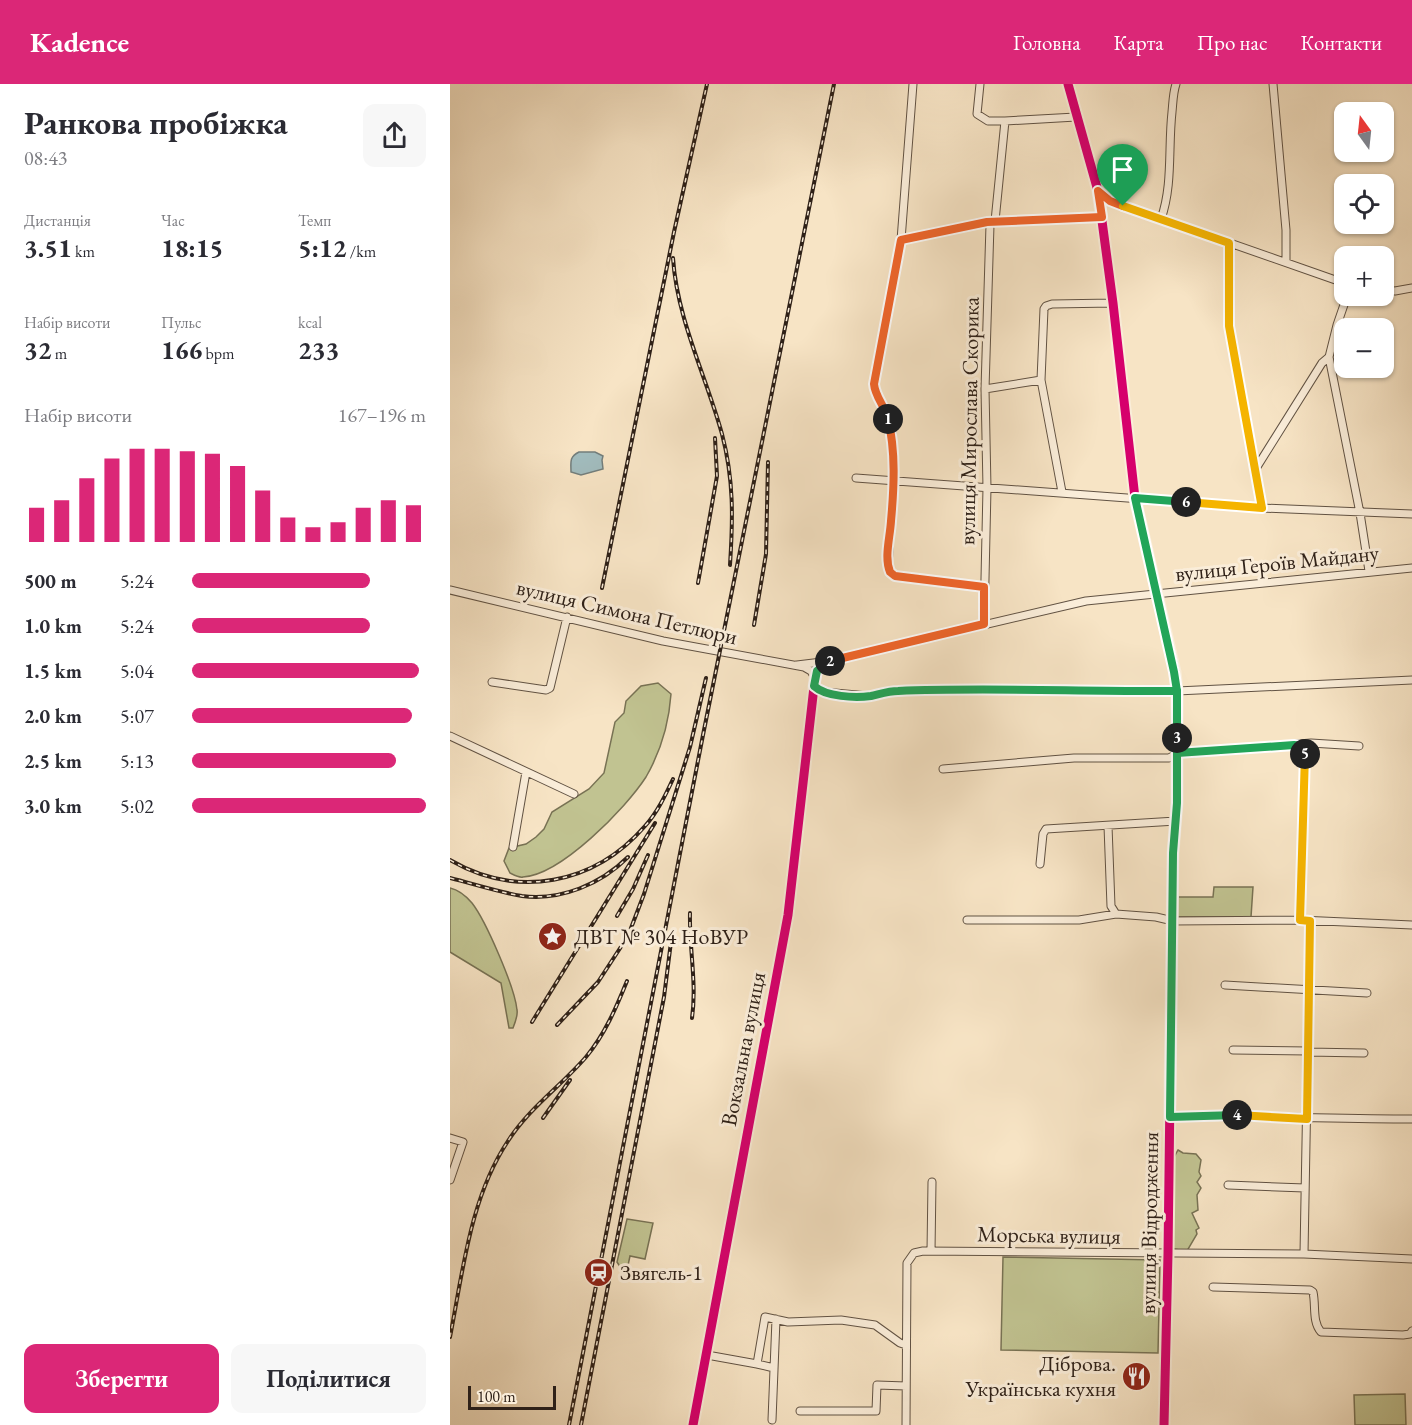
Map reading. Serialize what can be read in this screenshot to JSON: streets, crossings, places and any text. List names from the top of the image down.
{
  "streets": {
    "street": [
      "вулиця Мирослава Скорика",
      "вулиця Героїв Майдану",
      "вулиця Симона Петлюри",
      "Вокзальна вулиця",
      "вулиця Відродження",
      "Морська вулиця"
    ]
  },
  "crossings": [
    ["вулиця Мирослава Скорика", "вулиця Героїв Майдану"],
    ["вулиця Героїв Майдану", "вулиця Симона Петлюри"],
    ["вулиця Героїв Майдану", "вулиця Відродження"],
    ["вулиця Відродження", "Морська вулиця"]
  ],
  "places": {
    "place": ["ДВТ № 304 НоВУР"],
    "station": ["Звягель-1"],
    "restaurant": ["Діброва. Українська кухня"]
  },
  "scale_bar": "100 m",
  "north": "top",
  "page": {
    "header": "Kadence",
    "nav": [
      "Головна",
      "Карта",
      "Про нас",
      "Контакти"
    ],
    "heading": ["Ранкова пробіжка", "08:43"],
    "map_buttons": ["+", "−"],
    "stats": [
      ["Дистанція", "3.51 km"],
      ["Час", "18:15"],
      ["Темп", "5:12 /km"],
      ["Набір висоти", "32 m"],
      ["Пульс", "166 bpm"],
      ["kcal", "233"]
    ],
    "chart": ["Набір висоти", "167–196 m"],
    "pins": [
      "1",
      "6",
      "2",
      "3",
      "5",
      "4"
    ],
    "list": [
      {
        "name": "500 m",
        "note": "5:24"
      },
      {
        "name": "1.0 km",
        "note": "5:24"
      },
      {
        "name": "1.5 km",
        "note": "5:04"
      },
      {
        "name": "2.0 km",
        "note": "5:07"
      },
      {
        "name": "2.5 km",
        "note": "5:13"
      },
      {
        "name": "3.0 km",
        "note": "5:02"
      }
    ],
    "buttons": ["Зберегти", "Поділитися"],
    "scale": "100 m"
  }
}
